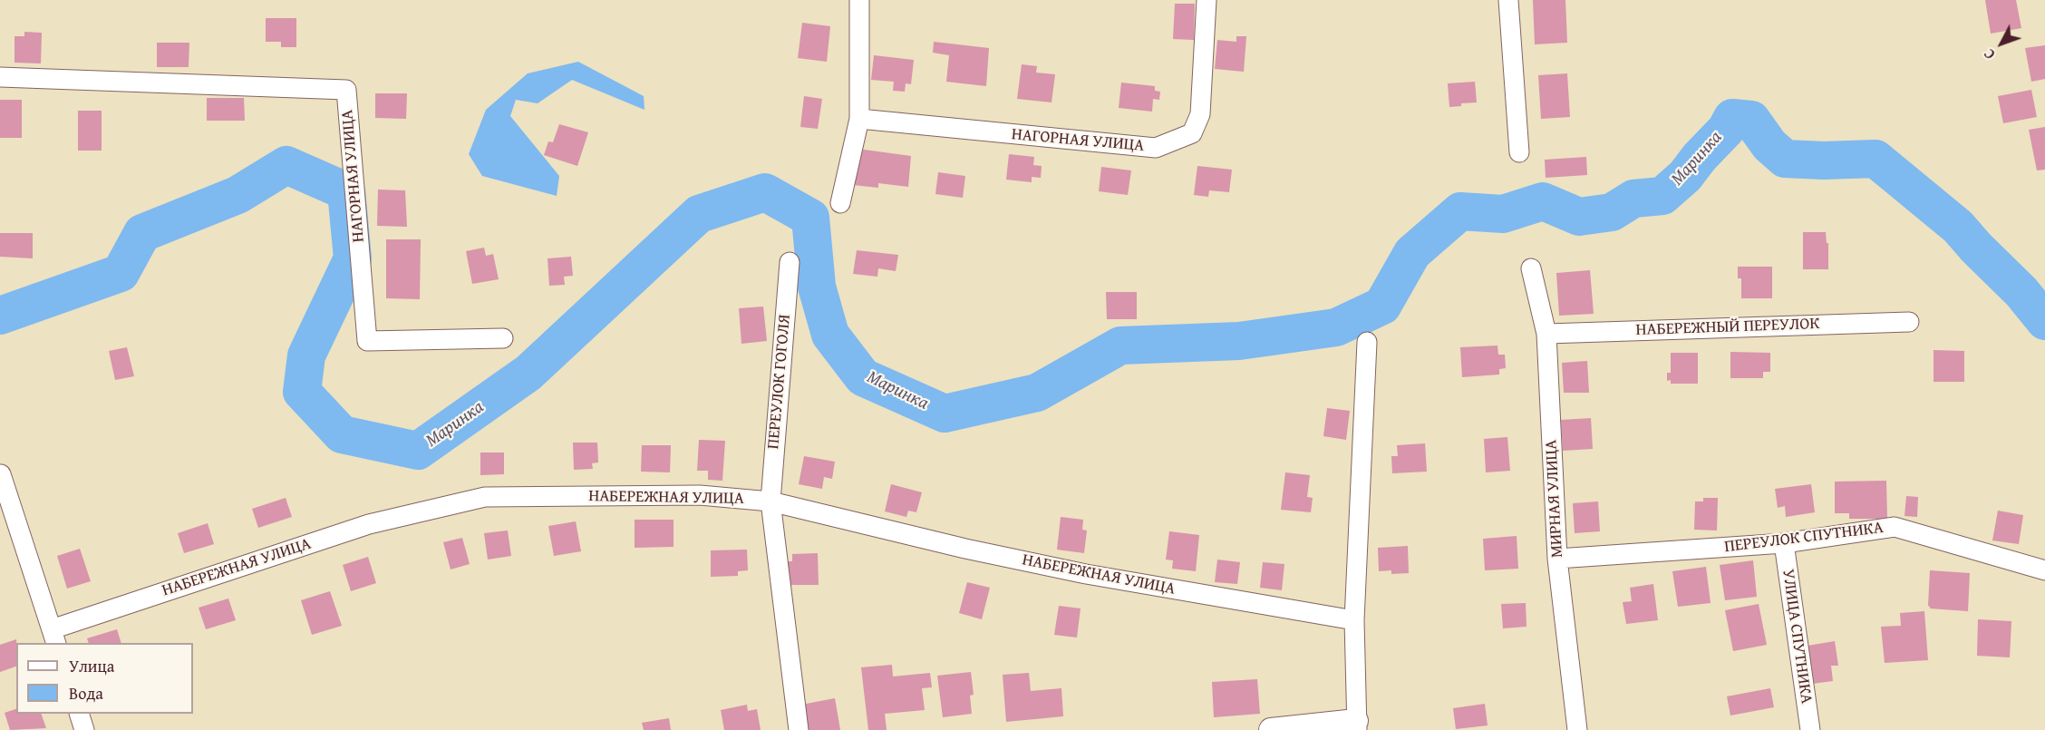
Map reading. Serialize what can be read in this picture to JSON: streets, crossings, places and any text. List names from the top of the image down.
{
  "streets": {
    "street": [
      "НАГОРНАЯ УЛИЦА",
      "НАБЕРЕЖНЫЙ ПЕРЕУЛОК",
      "ПЕРЕУЛОК ГОГОЛЯ",
      "НАБЕРЕЖНАЯ УЛИЦА",
      "МИРНАЯ УЛИЦА",
      "ПЕРЕУЛОК СПУТНИКА",
      "УЛИЦА СПУТНИКА"
    ]
  },
  "crossings": [
    ["НАБЕРЕЖНЫЙ ПЕРЕУЛОК", "МИРНАЯ УЛИЦА"],
    ["ПЕРЕУЛОК ГОГОЛЯ", "НАБЕРЕЖНАЯ УЛИЦА"],
    ["МИРНАЯ УЛИЦА", "ПЕРЕУЛОК СПУТНИКА"],
    ["ПЕРЕУЛОК СПУТНИКА", "УЛИЦА СПУТНИКА"]
  ],
  "water": ["Маринка"],
  "legend": ["Улица", "Вода"],
  "north": "bottom left"
}
